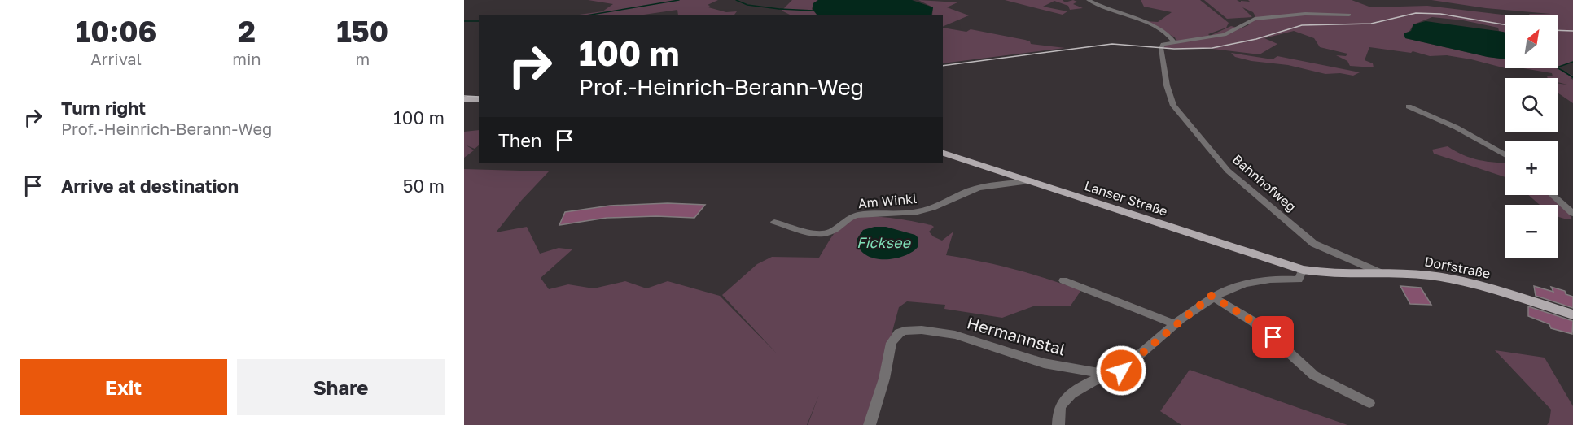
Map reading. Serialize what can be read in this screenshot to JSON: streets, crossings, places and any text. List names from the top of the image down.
{
  "streets": {
    "main road": ["Lanser Straße", "Dorfstraße"],
    "street": ["Bahnhofweg", "Am Winkl", "Hermannstal"]
  },
  "crossings": [
    ["Bahnhofweg", "Dorfstraße"],
    ["Lanser Straße", "Am Winkl"],
    ["Lanser Straße", "Dorfstraße"]
  ],
  "water": ["Ficksee"],
  "north": "top right",
  "page": {
    "eta": [
      "10:06",
      "Arrival",
      "2",
      "min",
      "150",
      "m"
    ],
    "map_buttons": ["+", "−"],
    "turn": ["100 m", "Prof.-Heinrich-Berann-Weg"],
    "list": [
      {
        "name": "Turn right",
        "note": "Prof.-Heinrich-Berann-Weg",
        "value": "100 m"
      },
      {
        "name": "Arrive at destination",
        "value": "50 m"
      }
    ],
    "then": "Then",
    "buttons": ["Exit", "Share"]
  }
}
